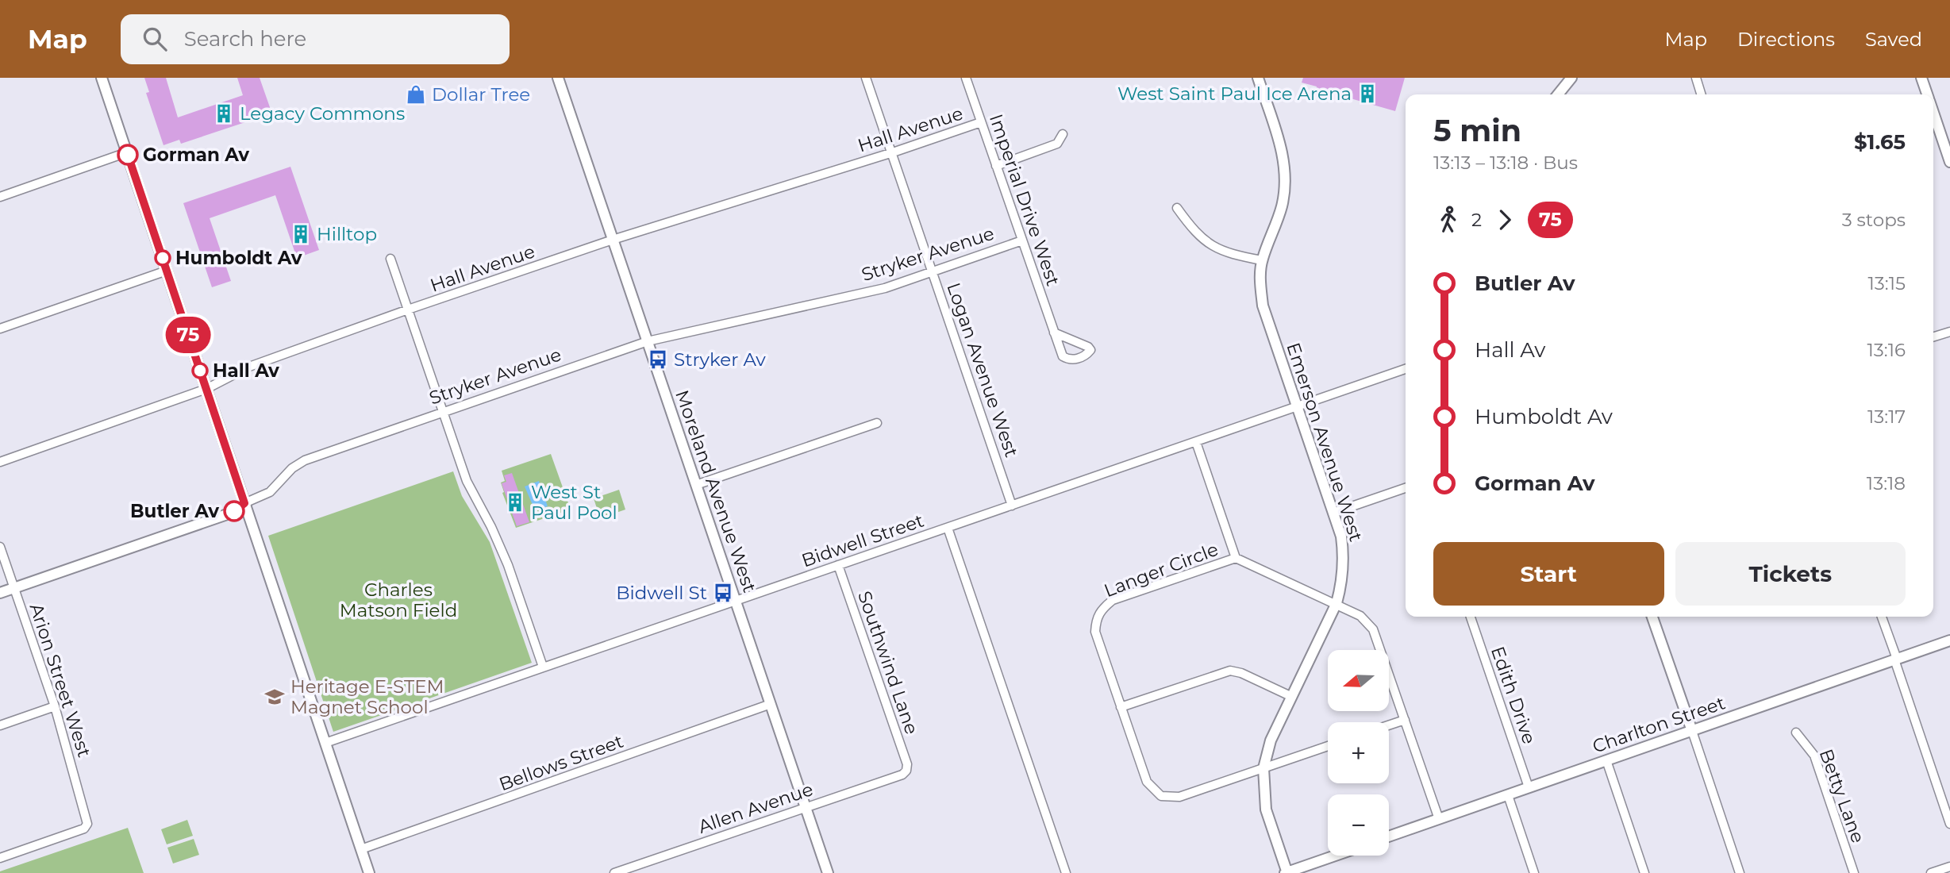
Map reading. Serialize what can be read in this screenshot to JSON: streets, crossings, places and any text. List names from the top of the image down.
{
  "streets": {
    "street": [
      "Hall Avenue",
      "Imperial Drive West",
      "Stryker Avenue",
      "Logan Avenue West",
      "Emerson Avenue West",
      "Moreland Avenue West",
      "Bidwell Street",
      "Langer Circle",
      "Southwind Lane",
      "Arion Street West",
      "Edith Drive",
      "Charlton Street",
      "Bellows Street",
      "Betty Lane",
      "Allen Avenue"
    ]
  },
  "crossings": [
    ["Hall Avenue", "Imperial Drive West"],
    ["Hall Avenue", "Logan Avenue West"],
    ["Hall Avenue", "Moreland Avenue West"],
    ["Imperial Drive West", "Stryker Avenue"],
    ["Stryker Avenue", "Logan Avenue West"],
    ["Stryker Avenue", "Moreland Avenue West"],
    ["Stryker Avenue", "Arion Street West"],
    ["Logan Avenue West", "Bidwell Street"],
    ["Emerson Avenue West", "Bidwell Street"],
    ["Emerson Avenue West", "Langer Circle"],
    ["Moreland Avenue West", "Bidwell Street"],
    ["Moreland Avenue West", "Bellows Street"],
    ["Moreland Avenue West", "Allen Avenue"],
    ["Bidwell Street", "Southwind Lane"],
    ["Langer Circle", "Charlton Street"],
    ["Southwind Lane", "Allen Avenue"],
    ["Edith Drive", "Charlton Street"]
  ],
  "parks": ["Charles Matson Field"],
  "places": {
    "building": [
      "West Saint Paul Ice Arena",
      "Legacy Commons",
      "Hilltop",
      "West St Paul Pool"
    ],
    "shop": ["Dollar Tree"],
    "other": [
      "Gorman Av",
      "Humboldt Av",
      "Hall Av",
      "Butler Av"
    ],
    "bus stop": ["Stryker Av", "Bidwell St"],
    "school or university": ["Heritage E-STEM Magnet School"]
  },
  "lines": ["bus line 75"],
  "north": "left",
  "page": {
    "header": "Map",
    "search": "Search here",
    "nav": ["Map", "Directions", "Saved"],
    "on_map": "75",
    "heading": ["5 min", "13:13 – 13:18 · Bus", "$1.65"],
    "legs": ["2", "75", "3 stops"],
    "list": [
      {
        "name": "Butler Av",
        "value": "13:15"
      },
      {
        "name": "Hall Av",
        "value": "13:16"
      },
      {
        "name": "Humboldt Av",
        "value": "13:17"
      },
      {
        "name": "Gorman Av",
        "value": "13:18"
      }
    ],
    "buttons": ["Start", "Tickets"],
    "map_buttons": ["+", "−"]
  }
}
